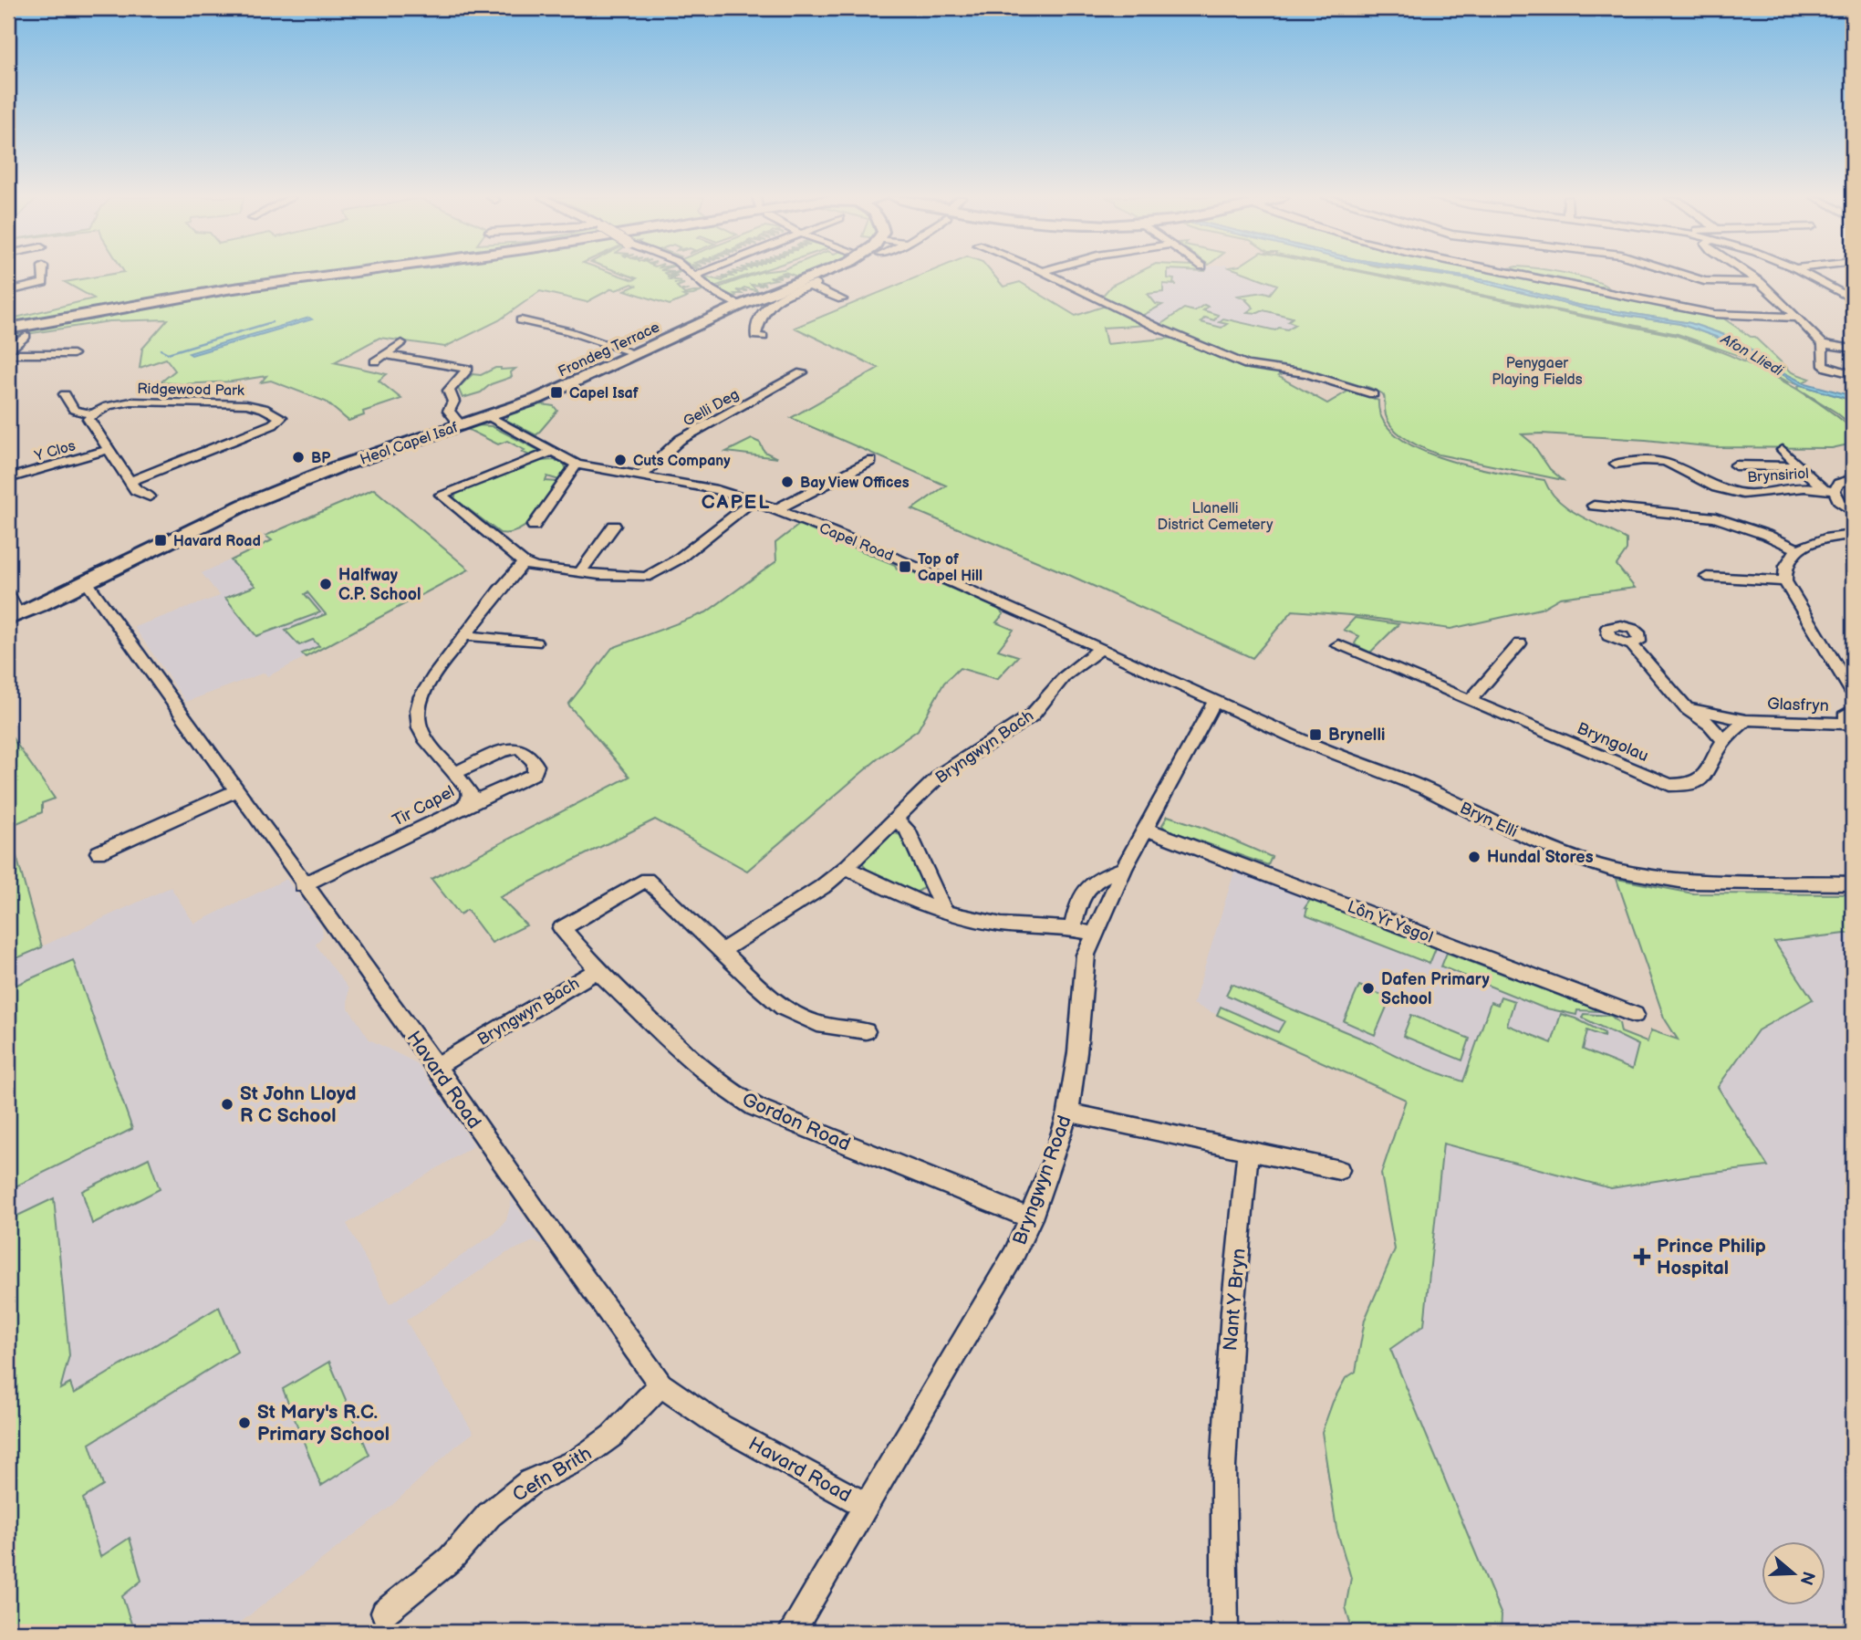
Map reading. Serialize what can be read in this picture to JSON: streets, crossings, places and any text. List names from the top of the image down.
{
  "streets": {
    "street": [
      "Frondeg Terrace",
      "Ridgewood Park",
      "Gelli Deg",
      "Heol Capel Isaf",
      "Y Clos",
      "Brynsiriol",
      "Capel Road",
      "Glasfryn",
      "Bryngolau",
      "Bryngwyn Bach",
      "Tir Capel",
      "Bryn Elli",
      "Lôn Yr Ysgol",
      "Havard Road",
      "Gordon Road",
      "Bryngwyn Road",
      "Nant Y Bryn",
      "Cefn Brith"
    ]
  },
  "crossings": [
    ["Frondeg Terrace", "Heol Capel Isaf"],
    ["Frondeg Terrace", "Capel Road"],
    ["Gelli Deg", "Capel Road"],
    ["Heol Capel Isaf", "Capel Road"],
    ["Heol Capel Isaf", "Havard Road"],
    ["Capel Road", "Bryngwyn Bach"],
    ["Capel Road", "Bryn Elli"],
    ["Capel Road", "Bryngwyn Road"],
    ["Glasfryn", "Bryngolau"],
    ["Bryngwyn Bach", "Havard Road"],
    ["Bryngwyn Bach", "Gordon Road"],
    ["Tir Capel", "Havard Road"],
    ["Bryn Elli", "Bryngwyn Road"],
    ["Lôn Yr Ysgol", "Bryngwyn Road"],
    ["Havard Road", "Bryngwyn Road"],
    ["Havard Road", "Cefn Brith"],
    ["Gordon Road", "Bryngwyn Road"]
  ],
  "districts": ["CAPEL"],
  "water": ["Afon Lliedi"],
  "parks": ["Penygaer Playing Fields", "Llanelli District Cemetery"],
  "places": {
    "transit": [
      "Capel Isaf",
      "Havard Road",
      "Top of Capel Hill",
      "Brynelli"
    ],
    "other": [
      "BP",
      "Cuts Company",
      "Bay View Offices",
      "Halfway C.P. School",
      "Hundal Stores",
      "Dafen Primary School",
      "St John Lloyd R C School",
      "St Mary's R.C. Primary School"
    ],
    "health": ["Prince Philip Hospital"]
  },
  "north": "right"
}
